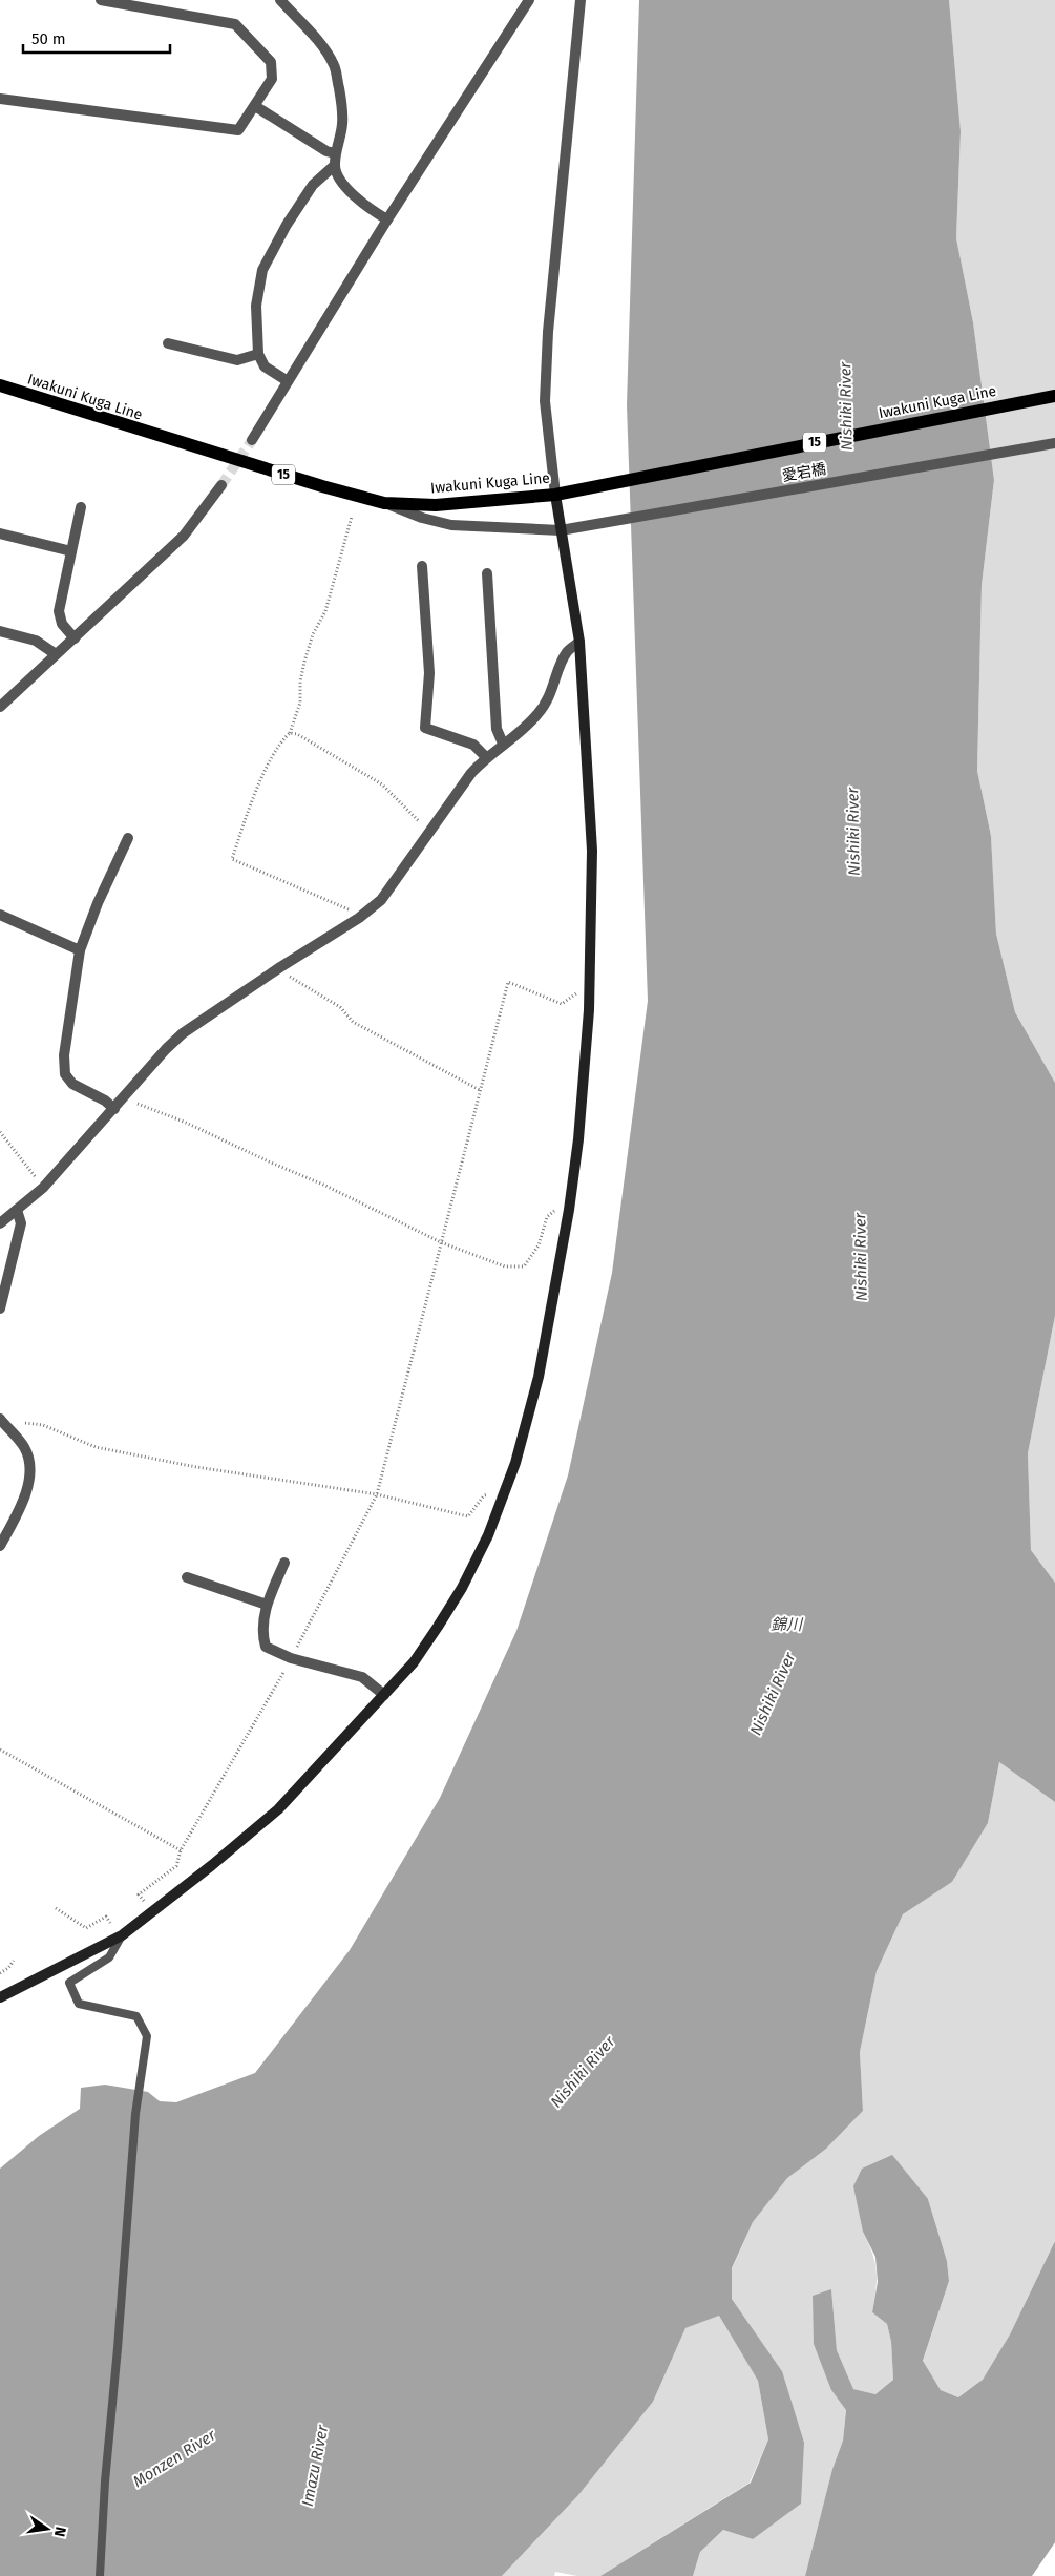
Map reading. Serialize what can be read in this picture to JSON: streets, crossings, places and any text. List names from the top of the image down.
{
  "streets": {
    "main road": ["Iwakuni Kuga Line", "15"],
    "street": ["愛宕橋"]
  },
  "crossings": [
    ["Iwakuni Kuga Line", "愛宕橋"]
  ],
  "water": [
    "Nishiki River",
    "錦川",
    "Monzen River",
    "Imazu River"
  ],
  "scale_bar": "50 m",
  "north": "right"
}
